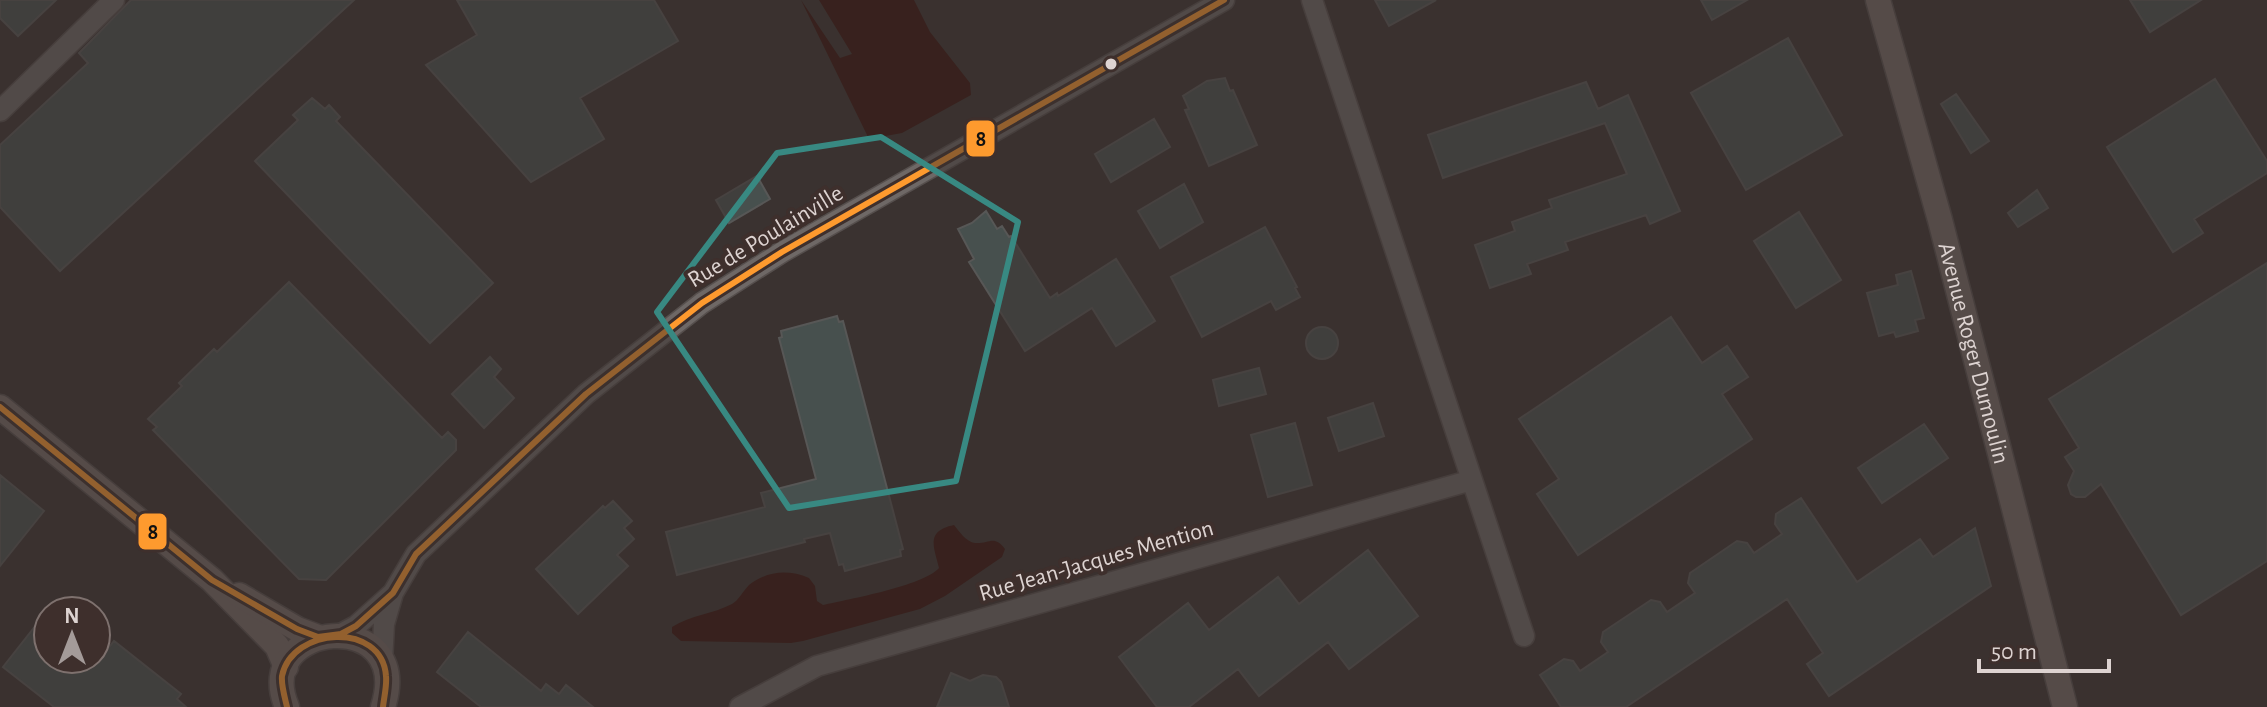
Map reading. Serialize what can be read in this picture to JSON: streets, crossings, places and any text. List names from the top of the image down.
{
  "streets": {
    "main road": ["Avenue Roger Dumoulin"],
    "street": ["Rue de Poulainville", "Rue Jean-Jacques Mention"]
  },
  "lines": ["transit line 8"],
  "scale_bar": "50 m",
  "north": "top"
}
